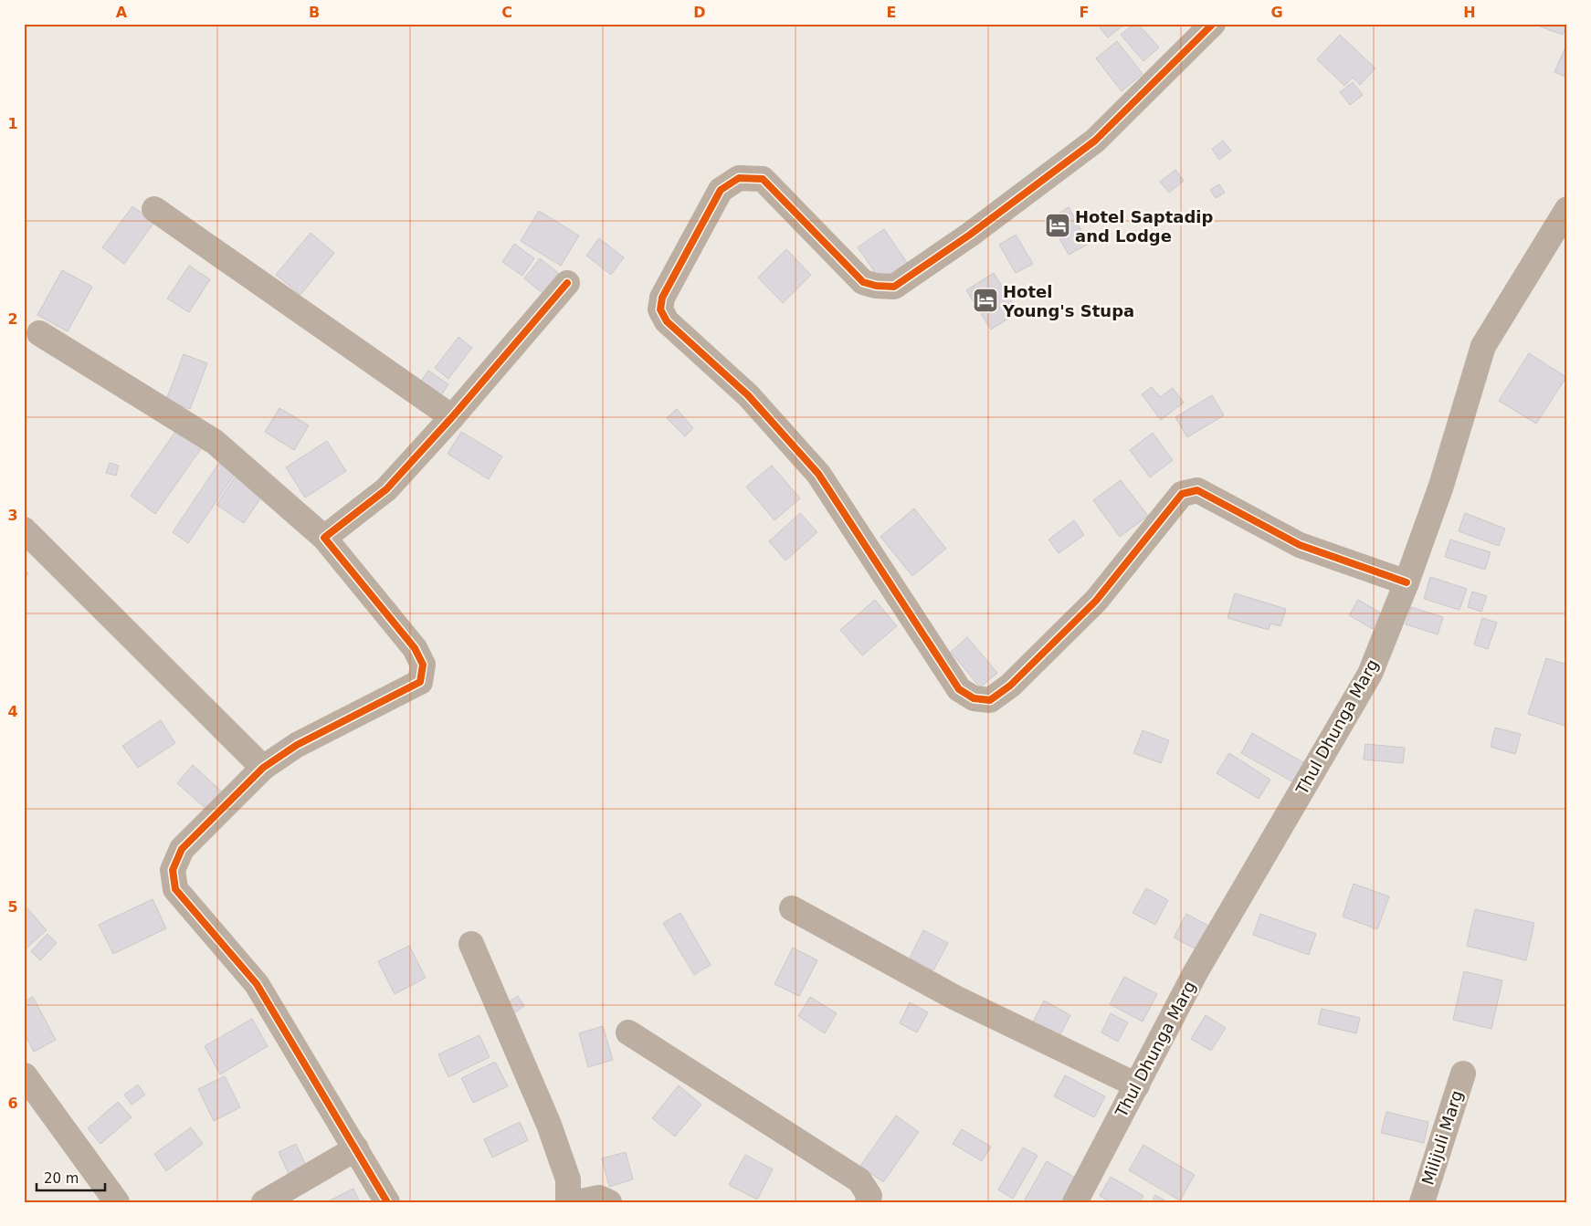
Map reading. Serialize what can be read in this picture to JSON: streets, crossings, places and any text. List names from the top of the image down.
{
  "streets": {
    "street": ["Thul Dhunga Marg", "Milijuli Marg"]
  },
  "places": {
    "hotel": ["Hotel Saptadip and Lodge", "Hotel Young's Stupa"]
  },
  "scale_bar": "20 m",
  "grid": {
    "columns": [
      "A",
      "B",
      "C",
      "D",
      "E",
      "F",
      "G",
      "H"
    ],
    "rows": [
      "1",
      "2",
      "3",
      "4",
      "5",
      "6"
    ]
  }
}
